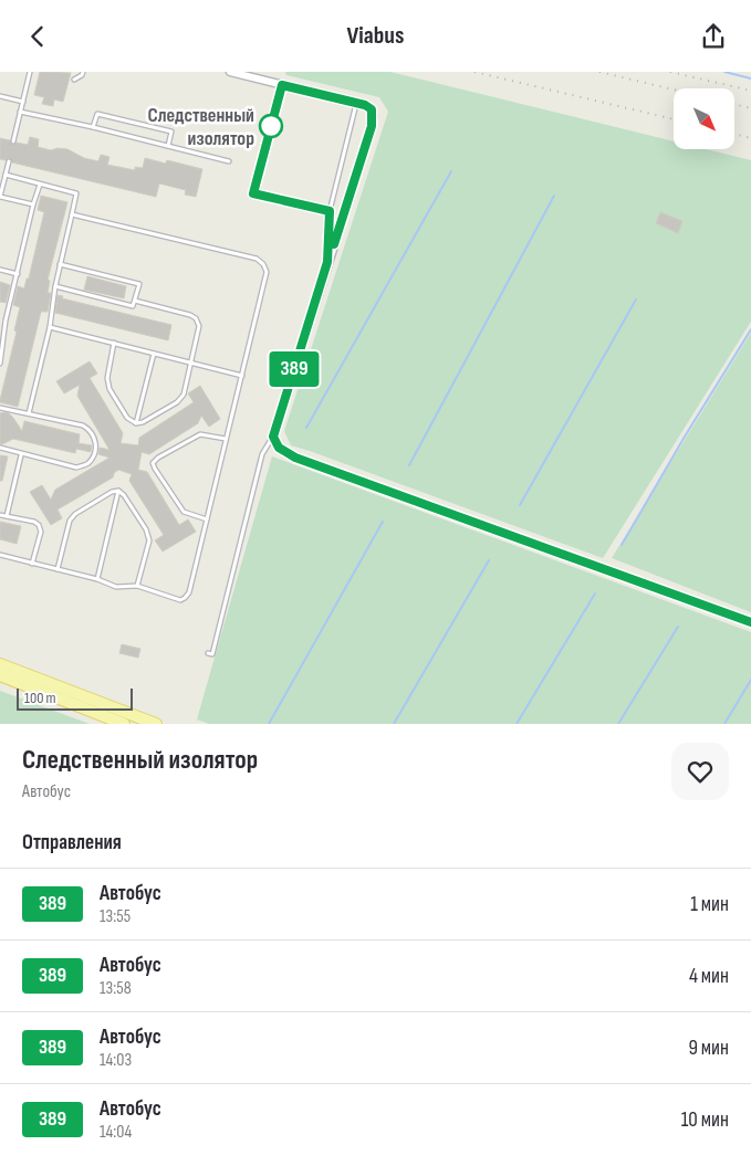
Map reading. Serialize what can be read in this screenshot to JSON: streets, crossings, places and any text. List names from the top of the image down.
{
  "places": ["Следственный изолятор"],
  "lines": ["bus line 389"],
  "scale_bar": "100 m",
  "north": "bottom right",
  "page": {
    "header": "Viabus",
    "on_map": "389",
    "scale": "100 m",
    "heading": [
      ["Следственный изолятор", "Автобус"],
      "Отправления"
    ],
    "list": [
      {
        "mark": "389",
        "name": "Автобус",
        "note": "13:55",
        "value": "1 мин"
      },
      {
        "mark": "389",
        "name": "Автобус",
        "note": "13:58",
        "value": "4 мин"
      },
      {
        "mark": "389",
        "name": "Автобус",
        "note": "14:03",
        "value": "9 мин"
      },
      {
        "mark": "389",
        "name": "Автобус",
        "note": "14:04",
        "value": "10 мин"
      }
    ]
  }
}
